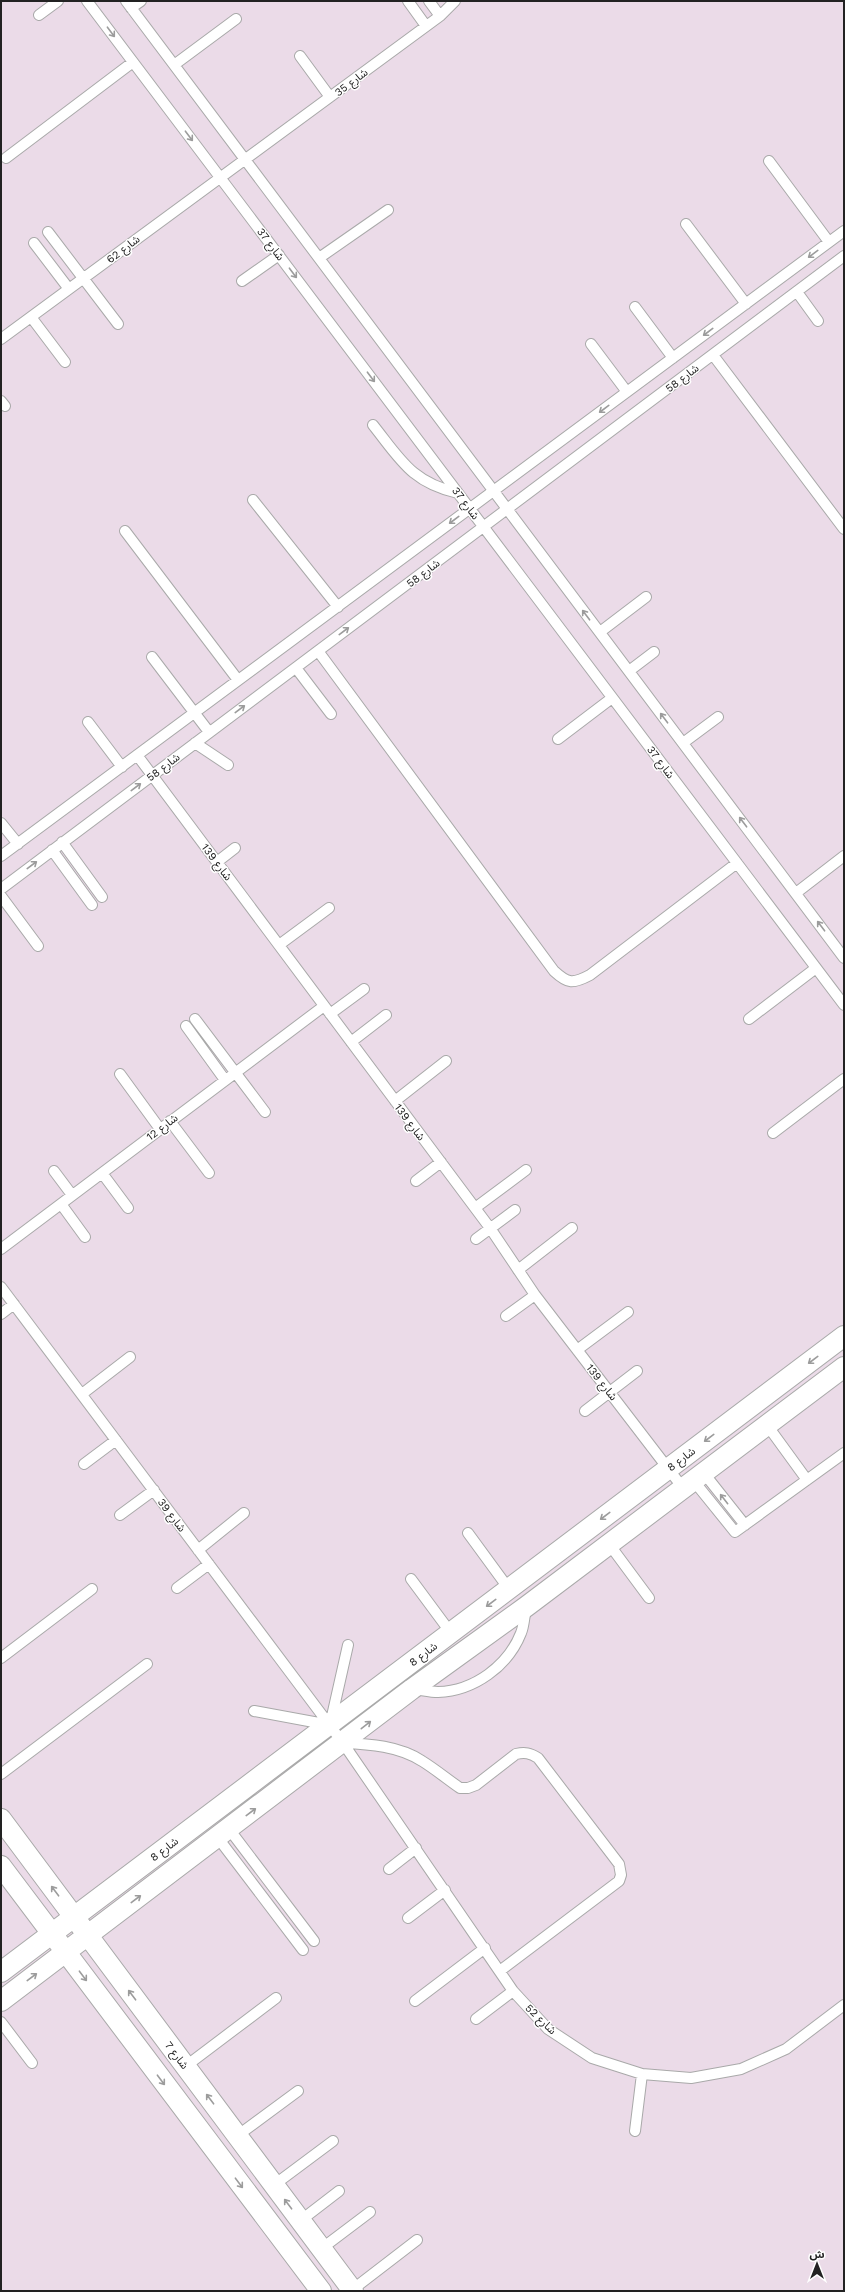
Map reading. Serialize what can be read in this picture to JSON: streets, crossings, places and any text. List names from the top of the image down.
{
  "streets": {
    "street": ["شارع 8", "شارع 7"],
    "lane": [
      "شارع 35",
      "شارع 37",
      "شارع 62",
      "شارع 58",
      "شارع 139",
      "شارع 12",
      "شارع 39",
      "شارع 52"
    ]
  },
  "crossings": [
    ["شارع 35", "شارع 62"],
    ["شارع 37", "شارع 62"],
    ["شارع 37", "شارع 58"],
    ["شارع 58", "شارع 139"],
    ["شارع 139", "شارع 12"],
    ["شارع 139", "شارع 8"],
    ["شارع 8", "شارع 39"],
    ["شارع 8", "شارع 52"],
    ["شارع 8", "شارع 7"],
    ["شارع 39", "شارع 52"]
  ],
  "north": "top"
}
